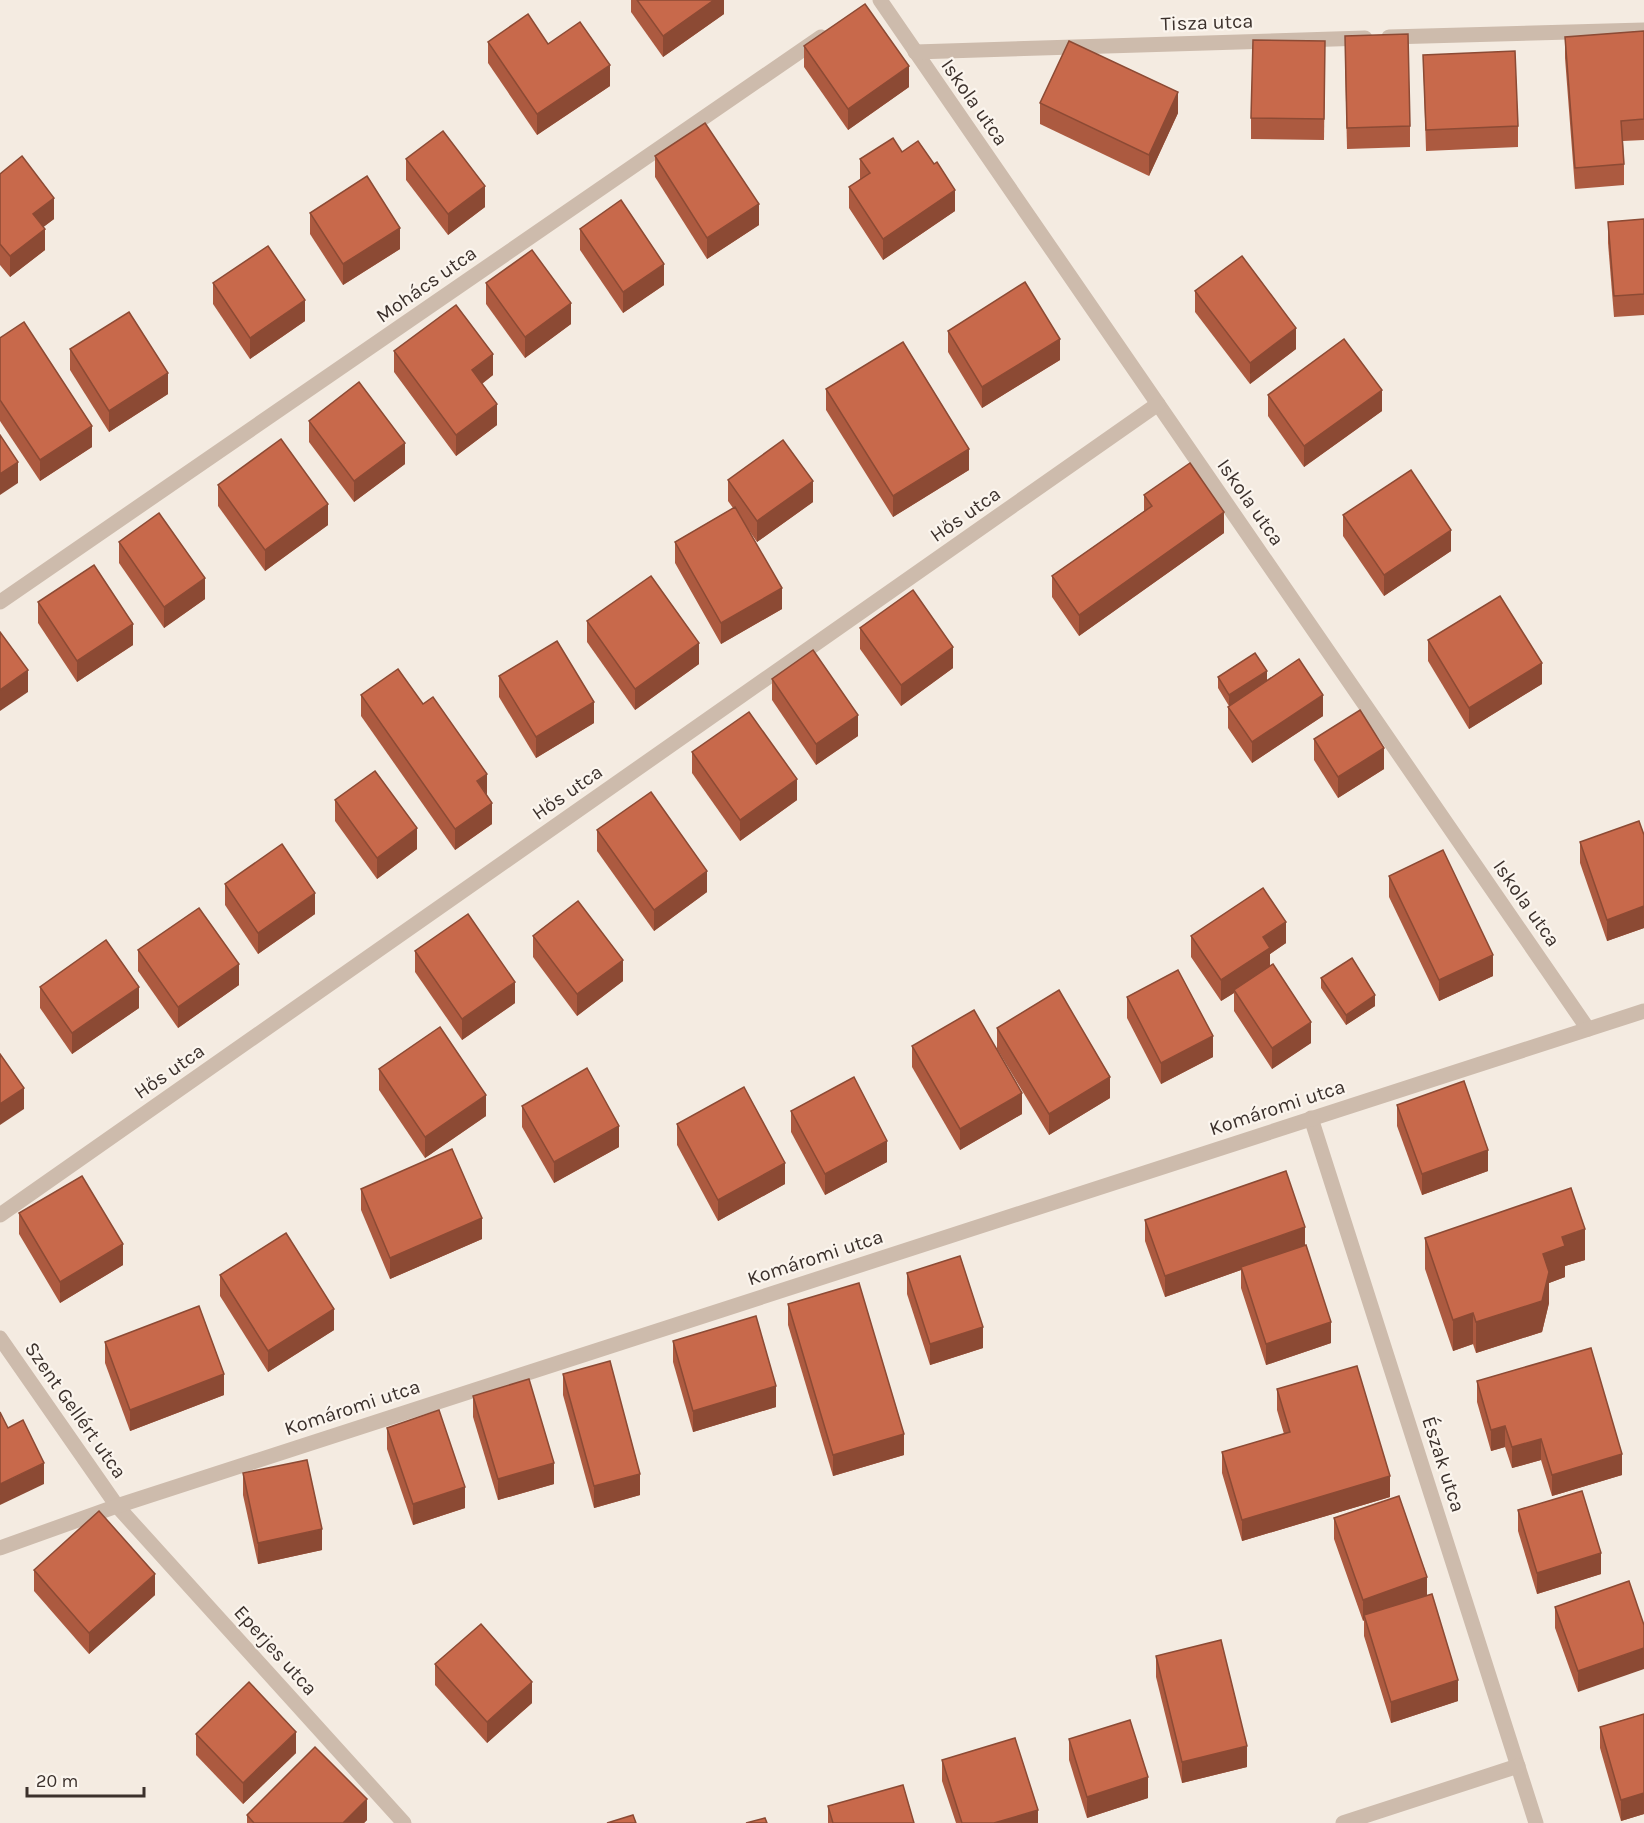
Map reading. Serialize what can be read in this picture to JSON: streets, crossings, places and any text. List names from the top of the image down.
{
  "streets": {
    "street": [
      "Tisza utca",
      "Iskola utca",
      "Mohács utca",
      "Hős utca",
      "Komáromi utca",
      "Szent Gellért utca",
      "Észak utca",
      "Eperjes utca"
    ]
  },
  "crossings": [
    ["Tisza utca", "Iskola utca"],
    ["Iskola utca", "Hős utca"],
    ["Iskola utca", "Komáromi utca"],
    ["Komáromi utca", "Szent Gellért utca"],
    ["Komáromi utca", "Észak utca"],
    ["Komáromi utca", "Eperjes utca"],
    ["Szent Gellért utca", "Eperjes utca"]
  ],
  "scale_bar": "20 m"
}
